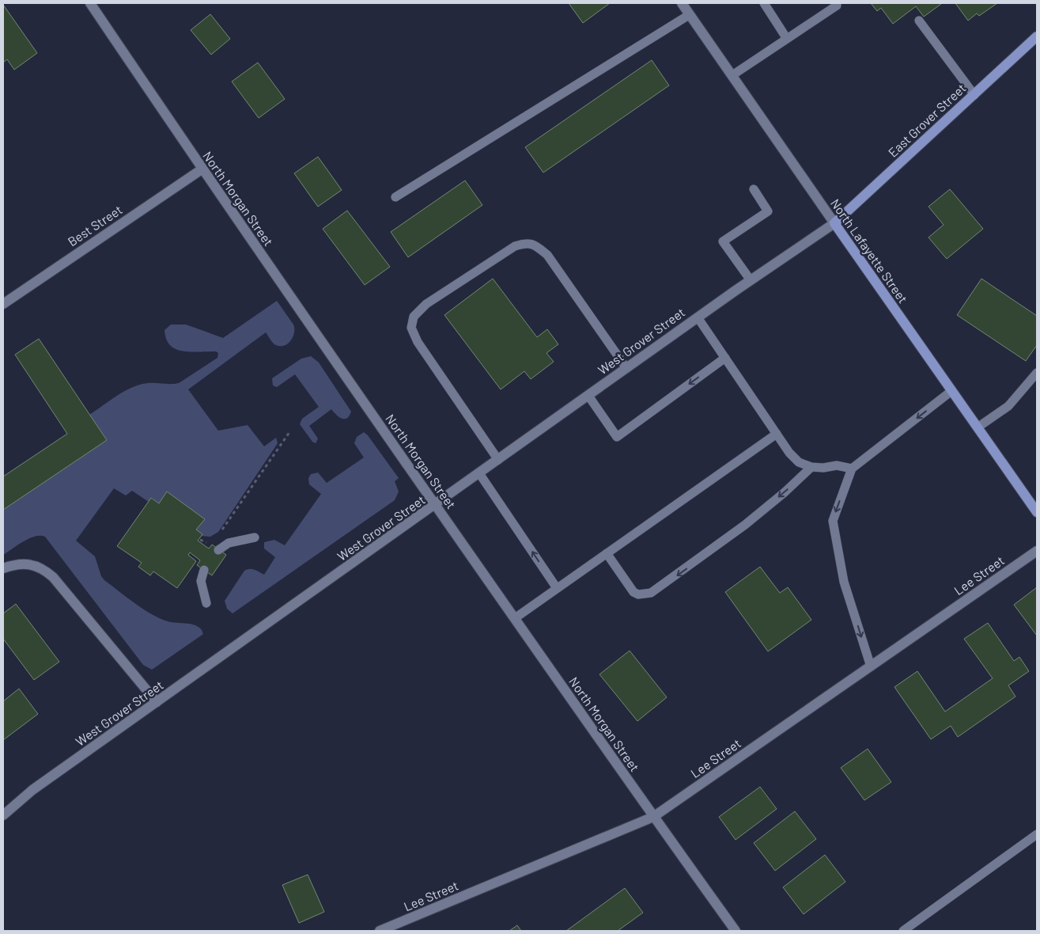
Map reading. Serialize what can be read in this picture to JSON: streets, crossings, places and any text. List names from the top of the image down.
{
  "streets": {
    "main road": ["East Grover Street", "North Lafayette Street"],
    "street": [
      "North Morgan Street",
      "Best Street",
      "West Grover Street",
      "Lee Street"
    ]
  },
  "crossings": [
    ["East Grover Street", "North Lafayette Street"],
    ["East Grover Street", "West Grover Street"],
    ["North Morgan Street", "Best Street"],
    ["North Morgan Street", "West Grover Street"],
    ["North Morgan Street", "Lee Street"],
    ["North Lafayette Street", "West Grover Street"]
  ]
}
